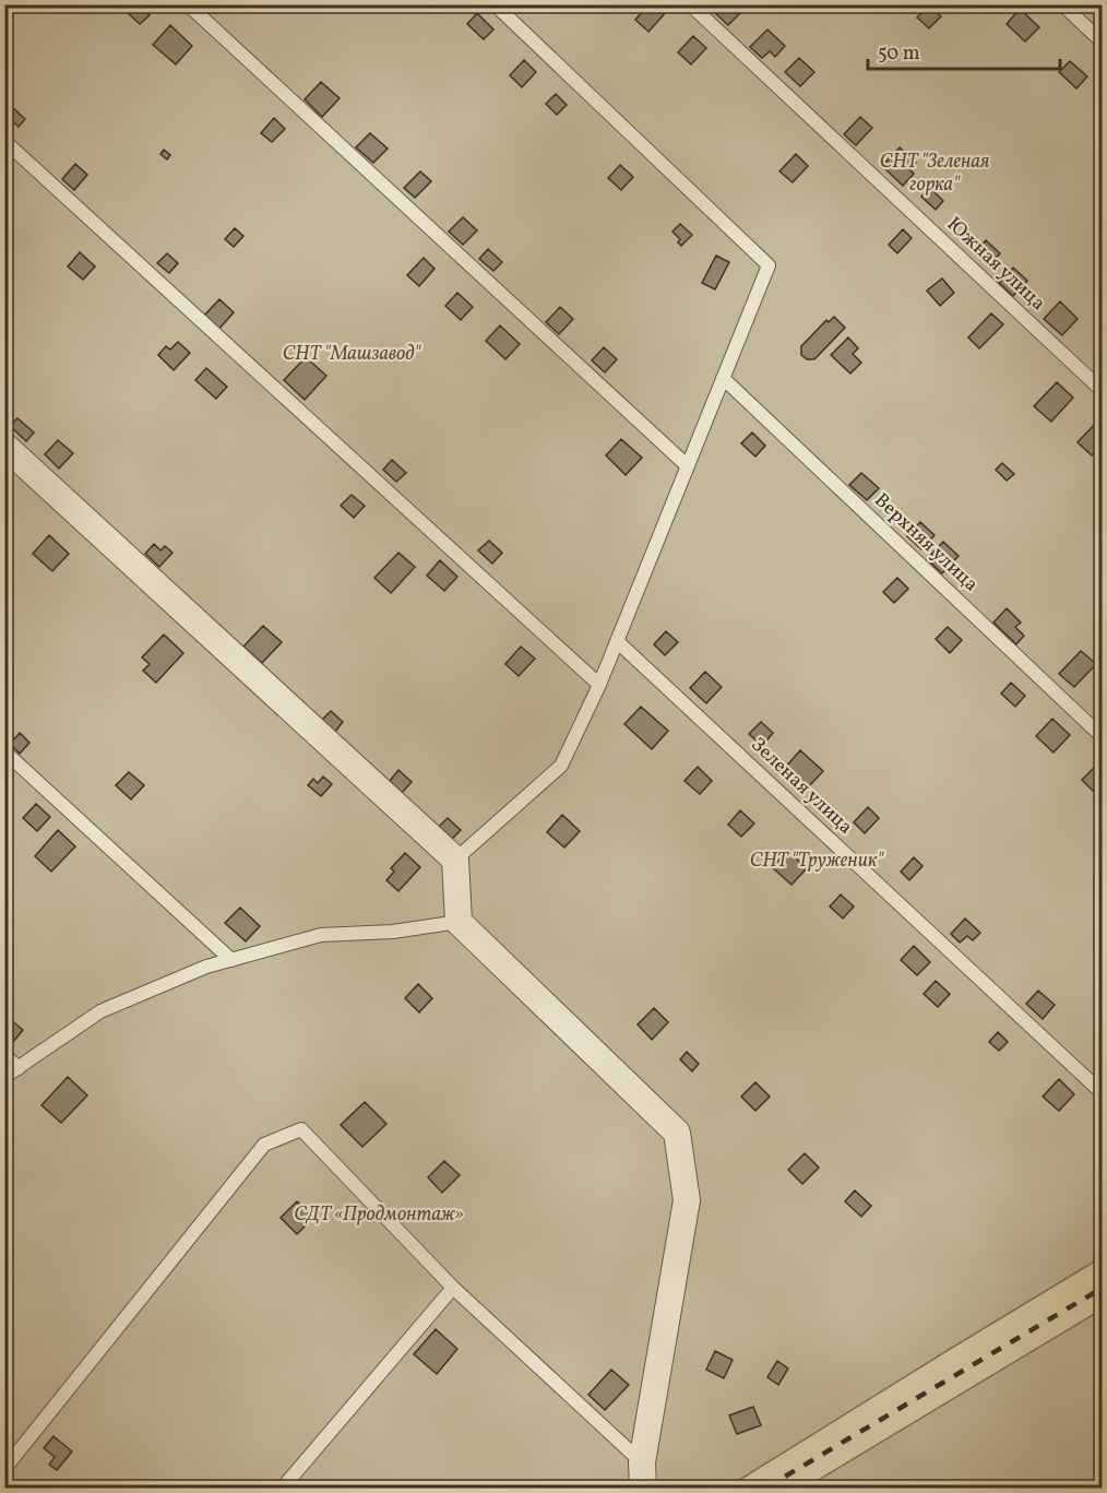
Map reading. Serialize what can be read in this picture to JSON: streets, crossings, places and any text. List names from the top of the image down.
{
  "streets": {
    "lane": ["Южная улица", "Верхняя улица", "Зеленая улица"]
  },
  "parks": [
    "СНТ \"Зеленая горка\"",
    "СНТ \"Машзавод\"",
    "СНТ \"Труженик\"",
    "СДТ «Продмонтаж»"
  ],
  "scale_bar": "50 m"
}
